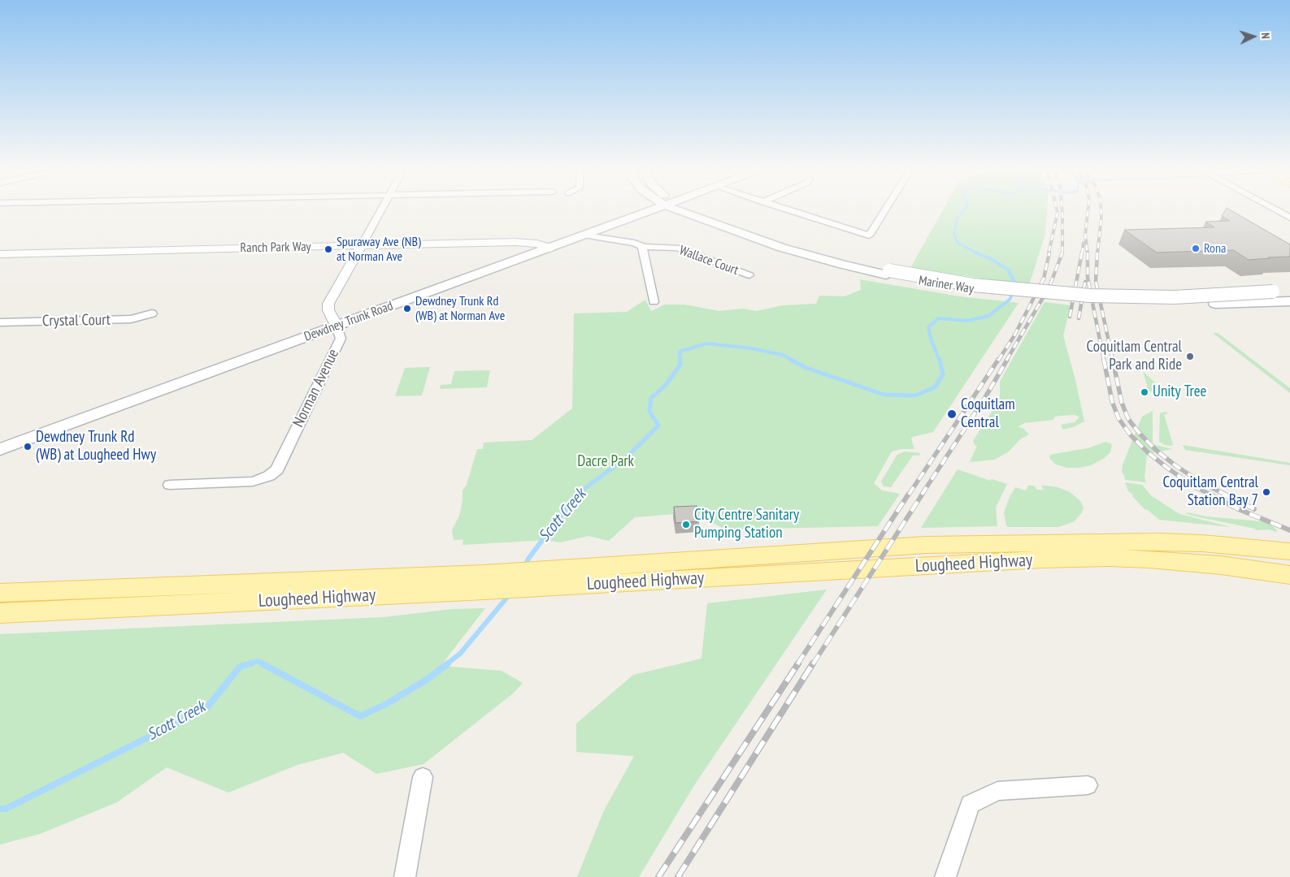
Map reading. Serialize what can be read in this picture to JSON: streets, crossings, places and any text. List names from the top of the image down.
{
  "streets": {
    "main road": ["Mariner Way", "Dewdney Trunk Road", "Lougheed Highway"],
    "street": [
      "Ranch Park Way",
      "Wallace Court",
      "Crystal Court",
      "Norman Avenue"
    ]
  },
  "crossings": [
    ["Ranch Park Way", "Dewdney Trunk Road"],
    ["Ranch Park Way", "Norman Avenue"],
    ["Wallace Court", "Dewdney Trunk Road"],
    ["Dewdney Trunk Road", "Norman Avenue"]
  ],
  "water": ["Scott Creek"],
  "parks": ["Dacre Park"],
  "places": [
    "Rona",
    "Spuraway Ave (NB) at Norman Ave",
    "Dewdney Trunk Rd (WB) at Norman Ave",
    "Coquitlam Central Park and Ride",
    "Unity Tree",
    "Coquitlam Central",
    "Dewdney Trunk Rd (WB) at Lougheed Hwy",
    "Coquitlam Central Station Bay 7",
    "City Centre Sanitary Pumping Station"
  ],
  "north": "right"
}
